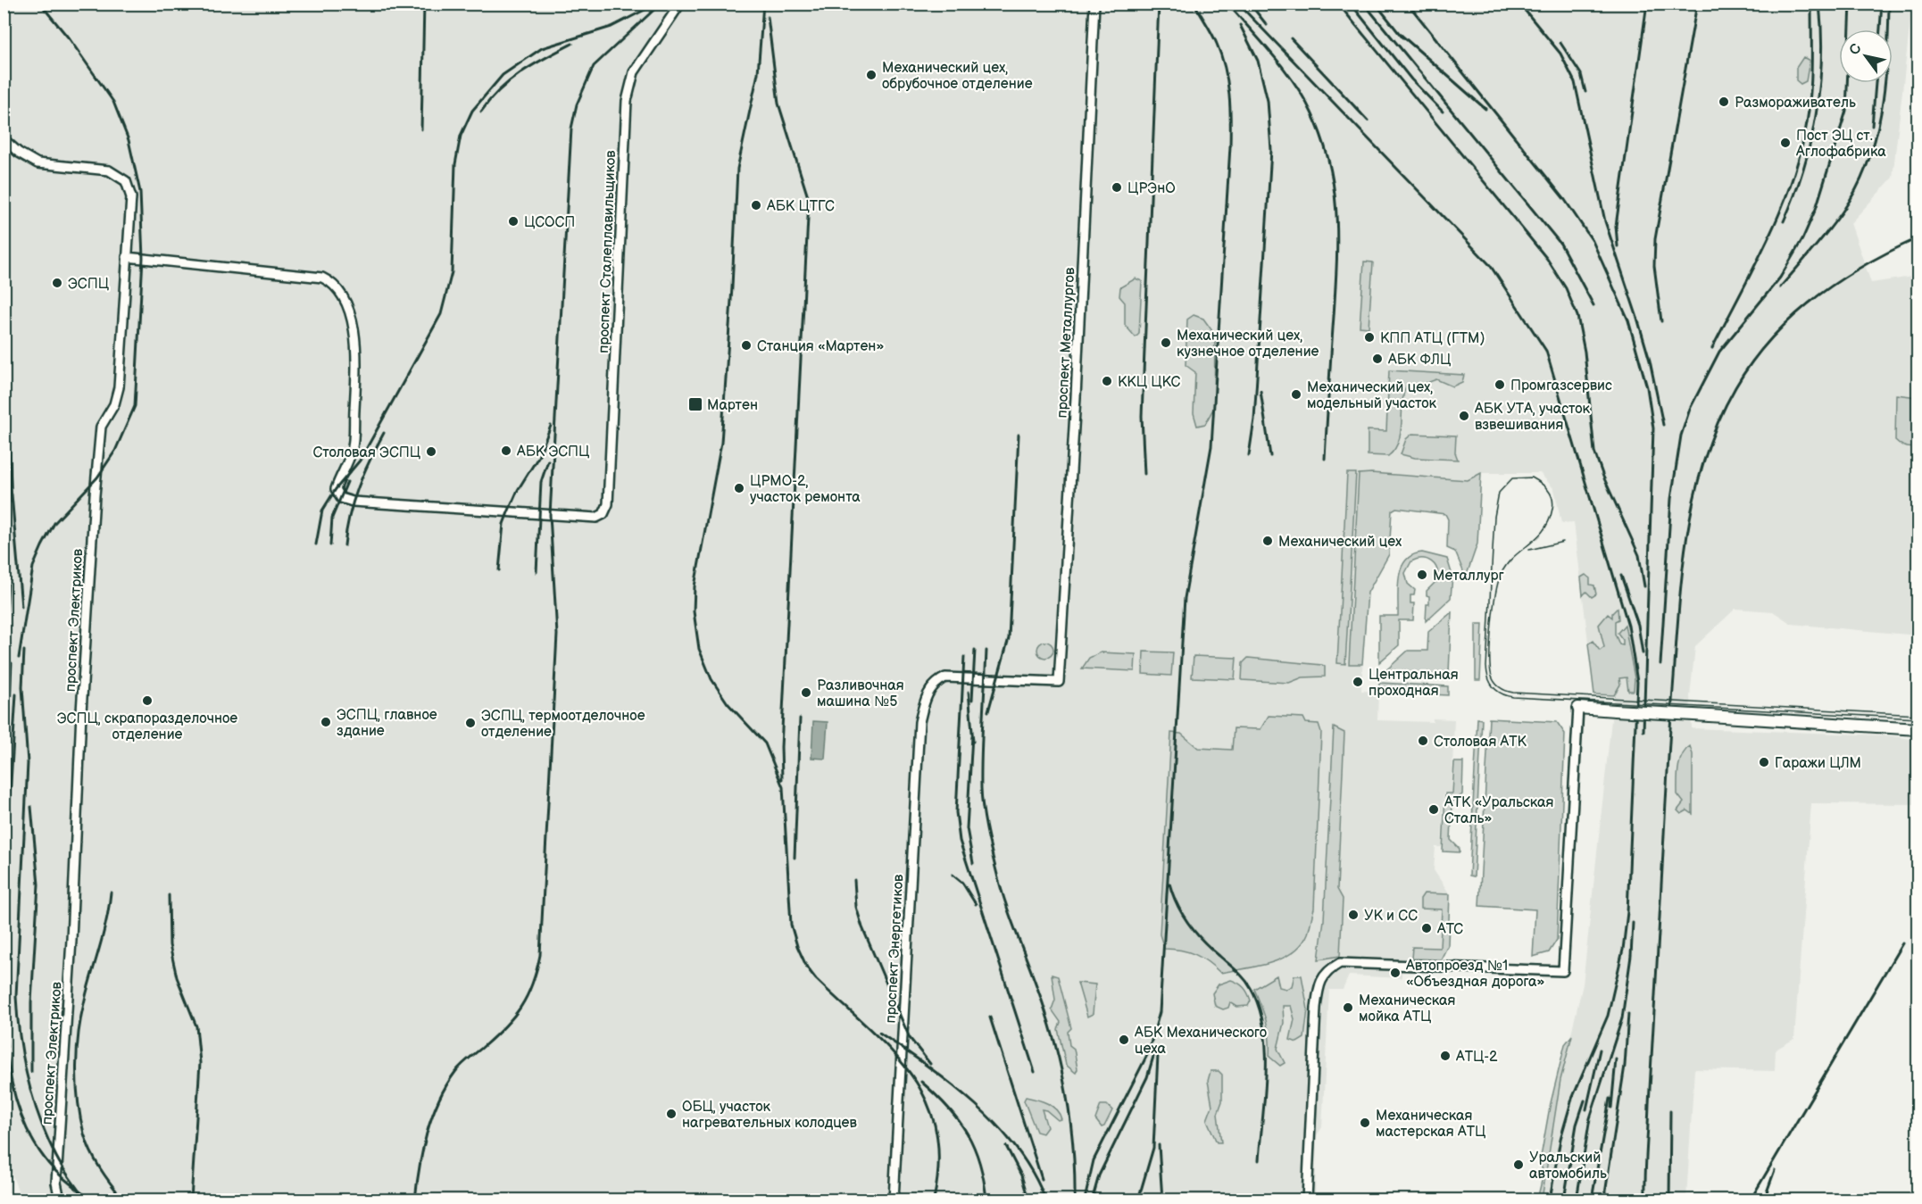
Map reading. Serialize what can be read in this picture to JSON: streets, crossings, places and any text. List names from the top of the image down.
{
  "streets": {
    "street": [
      "проспект Сталеплавильщиков",
      "проспект Металлургов",
      "проспект Электриков",
      "проспект Энергетиков"
    ]
  },
  "crossings": [
    ["проспект Сталеплавильщиков", "проспект Электриков"],
    ["проспект Металлургов", "проспект Энергетиков"]
  ],
  "places": {
    "other": [
      "Механический цех, обрубочное отделение",
      "Размораживатель",
      "Пост ЭЦ ст. Аглофабрика",
      "ЦРЭнО",
      "АБК ЦТГС",
      "ЦСОСП",
      "ЭСПЦ",
      "КПП АТЦ (ГТМ)",
      "Механический цех, кузнечное отделение",
      "Станция «Мартен»",
      "АБК ФЛЦ",
      "ККЦ ЦКС",
      "Промгазсервис",
      "Механический цех, модельный участок",
      "АБК УТА, участок взвешивания",
      "АБК ЭСПЦ",
      "Столовая ЭСПЦ",
      "ЦРМО-2, участок ремонта",
      "Механический цех",
      "Металлург",
      "Центральная проходная",
      "Разливочная машина №5",
      "ЭСПЦ, скрапоразделочное отделение",
      "ЭСПЦ, главное здание",
      "ЭСПЦ, термоотделочное отделение",
      "Столовая АТК",
      "Гаражи ЦЛМ",
      "АТК «Уральская Сталь»",
      "УК и СС",
      "АТС",
      "Автопроезд №1 «Объездная дорога»",
      "Механическая мойка АТЦ",
      "АБК Механического цеха",
      "АТЦ-2",
      "ОБЦ, участок нагревательных колодцев",
      "Механическая мастерская АТЦ",
      "Уральский автомобиль"
    ],
    "transit": ["Мартен"]
  },
  "north": "top left"
}
